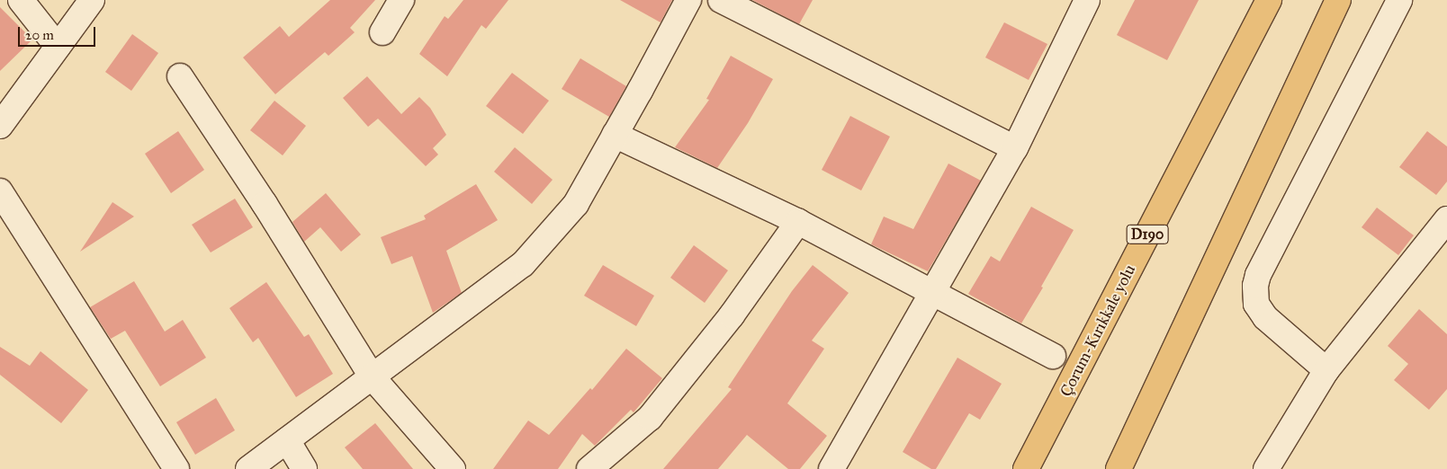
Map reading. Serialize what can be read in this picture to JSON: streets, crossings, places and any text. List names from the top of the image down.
{
  "streets": {
    "highway": ["D190", "Çorum-Kırıkkale yolu"]
  },
  "scale_bar": "20 m"
}
